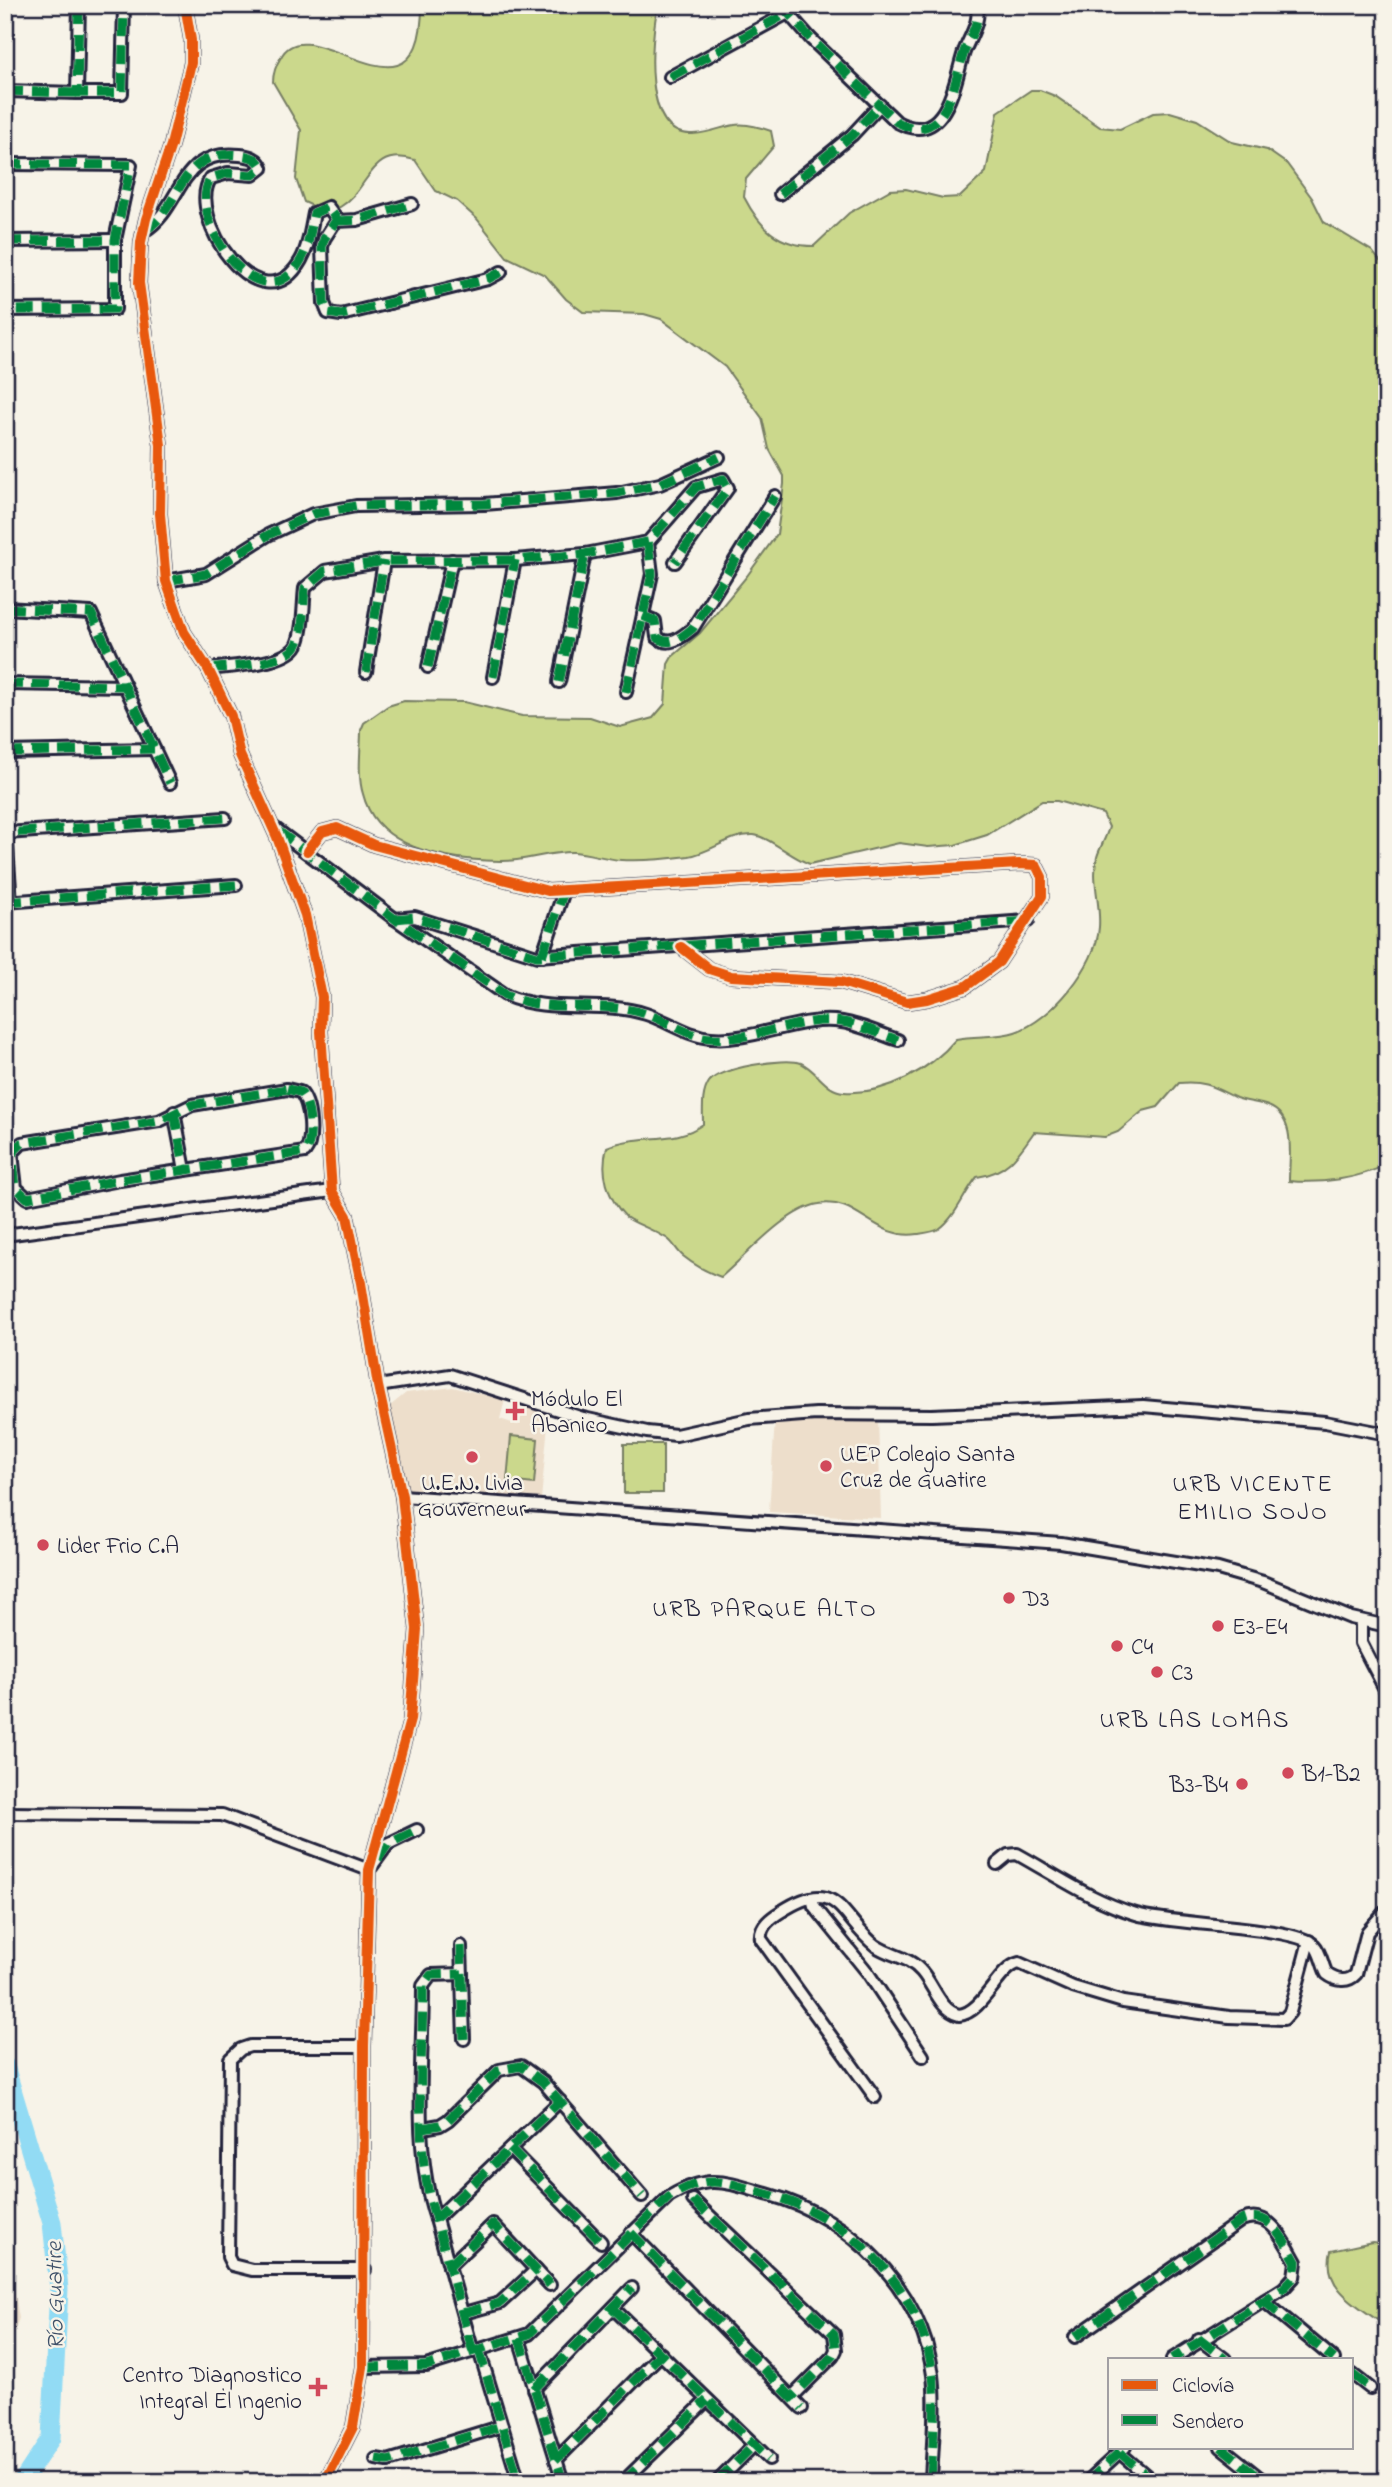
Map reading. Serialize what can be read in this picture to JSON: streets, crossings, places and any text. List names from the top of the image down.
{
  "districts": ["URB VICENTE EMILIO SOJO", "URB PARQUE ALTO", "URB LAS LOMAS"],
  "water": ["Río Guatire"],
  "places": {
    "health": ["Módulo El Abanico", "Centro Diagnostico Integral El Ingenio"],
    "other": [
      "U.E.N. Livia Gouverneur",
      "UEP Colegio Santa Cruz de Guatire",
      "Lider Frio C.A",
      "D3",
      "E3-E4",
      "C4",
      "C3",
      "B1-B2",
      "B3-B4"
    ]
  },
  "legend": ["Ciclovía", "Sendero"]
}
